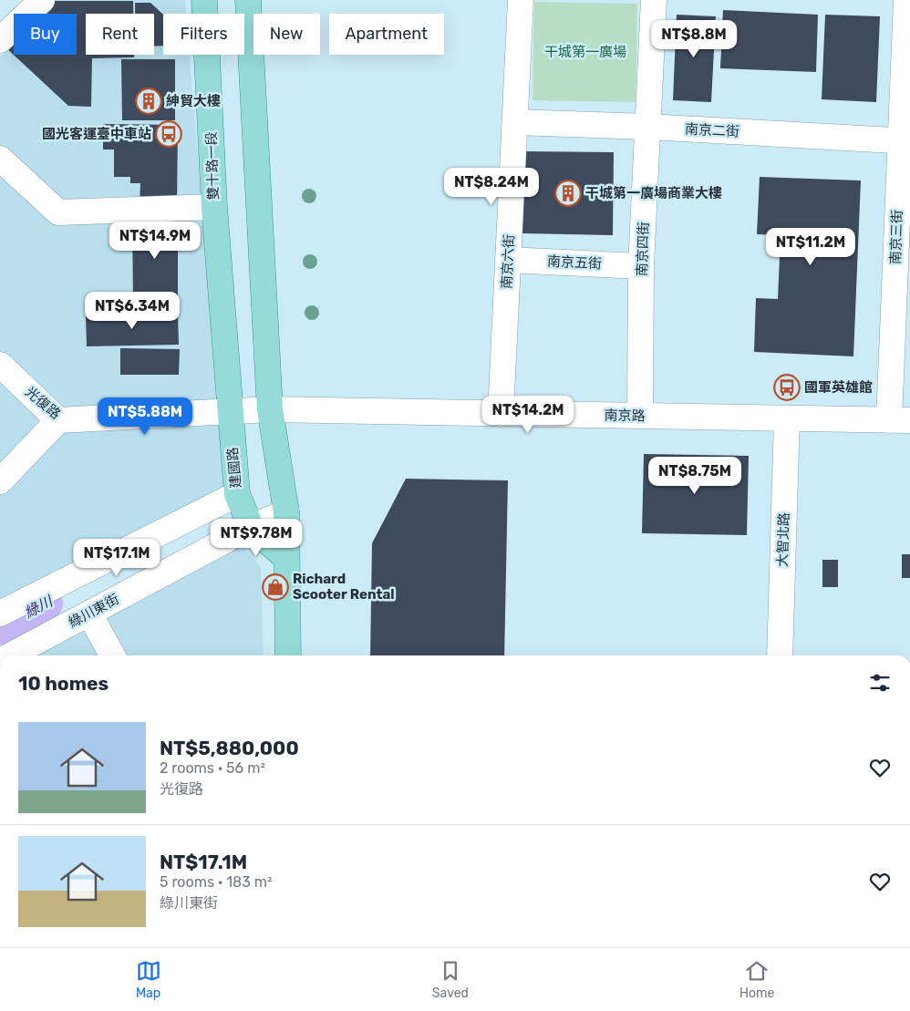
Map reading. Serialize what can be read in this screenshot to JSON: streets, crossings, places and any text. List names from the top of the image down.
{
  "streets": {
    "main road": ["雙十路一段", "建國路"],
    "street": [
      "南京二街",
      "南京三街",
      "南京四街",
      "南京六街",
      "南京五街",
      "光復路",
      "南京路",
      "大智北路",
      "綠川東街"
    ]
  },
  "crossings": [
    ["南京二街", "南京三街"],
    ["南京二街", "南京四街"],
    ["南京二街", "南京六街"],
    ["雙十路一段", "光復路"],
    ["雙十路一段", "南京路"],
    ["雙十路一段", "建國路"],
    ["南京三街", "南京路"],
    ["南京四街", "南京五街"],
    ["南京四街", "南京路"],
    ["南京六街", "南京五街"],
    ["南京六街", "南京路"],
    ["光復路", "南京路"],
    ["光復路", "建國路"],
    ["南京路", "建國路"],
    ["南京路", "大智北路"],
    ["建國路", "綠川東街"]
  ],
  "water": ["綠川"],
  "parks": ["干城第一廣場"],
  "places": {
    "building": ["紳貿大樓", "干城第一廣場商業大樓"],
    "bus stop": ["國光客運臺中車站", "國軍英雄館"],
    "shop": ["Richard Scooter Rental"]
  },
  "page": {
    "chip": [
      "Buy",
      "Rent",
      "Filters",
      "New",
      "Apartment"
    ],
    "price": [
      "NT$8.8M",
      "NT$8.24M",
      "NT$14.9M",
      "NT$11.2M",
      "NT$6.34M",
      "NT$14.2M",
      "NT$5.88M",
      "NT$8.75M",
      "NT$9.78M",
      "NT$17.1M"
    ],
    "heading": "10 homes",
    "list": [
      {
        "name": "NT$5,880,000",
        "note": "2 rooms · 56 m² · 光復路"
      },
      {
        "name": "NT$17.1M",
        "note": "5 rooms · 183 m² · 綠川東街"
      }
    ],
    "tabs": ["Map", "Saved", "Home"]
  }
}
